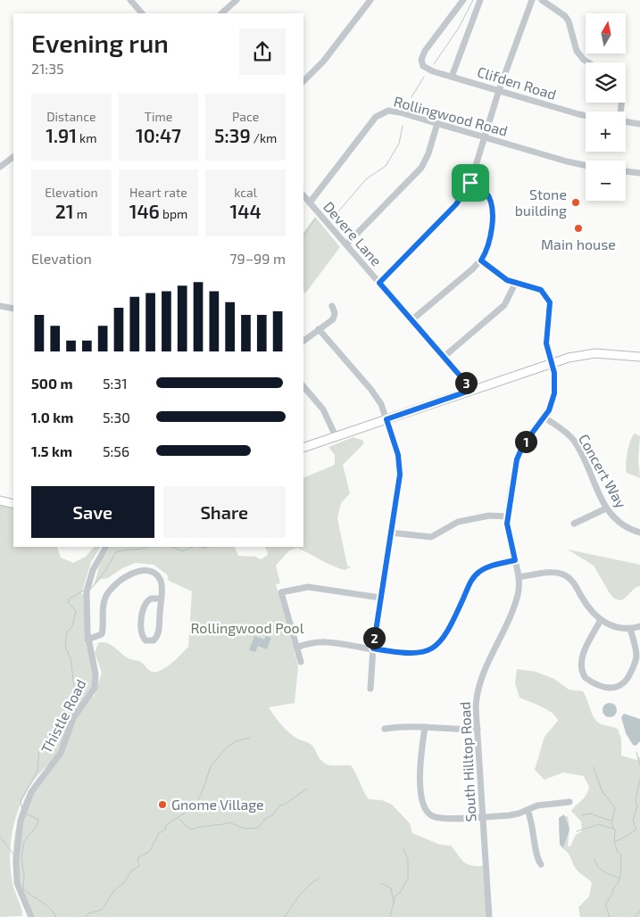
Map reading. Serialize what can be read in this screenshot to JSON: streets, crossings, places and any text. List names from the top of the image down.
{
  "streets": {
    "street": [
      "Clifden Road",
      "Rollingwood Road",
      "Devere Lane",
      "Concert Way",
      "Thistle Road",
      "South Hilltop Road"
    ]
  },
  "crossings": [
    ["Rollingwood Road", "Devere Lane"],
    ["Concert Way", "South Hilltop Road"]
  ],
  "parks": ["Rollingwood Pool"],
  "places": ["Stone building", "Main house", "Gnome Village"],
  "north": "top",
  "page": {
    "map_buttons": ["+", "−"],
    "heading": ["Evening run", "21:35"],
    "stats": [
      ["Distance", "1.91 km"],
      ["Time", "10:47"],
      ["Pace", "5:39 /km"],
      ["Elevation", "21 m"],
      ["Heart rate", "146 bpm"],
      ["kcal", "144"]
    ],
    "chart": ["Elevation", "79–99 m"],
    "list": [
      {
        "name": "500 m",
        "note": "5:31"
      },
      {
        "name": "1.0 km",
        "note": "5:30"
      },
      {
        "name": "1.5 km",
        "note": "5:56"
      }
    ],
    "pins": ["3", "1", "2"],
    "buttons": ["Save", "Share"]
  }
}
